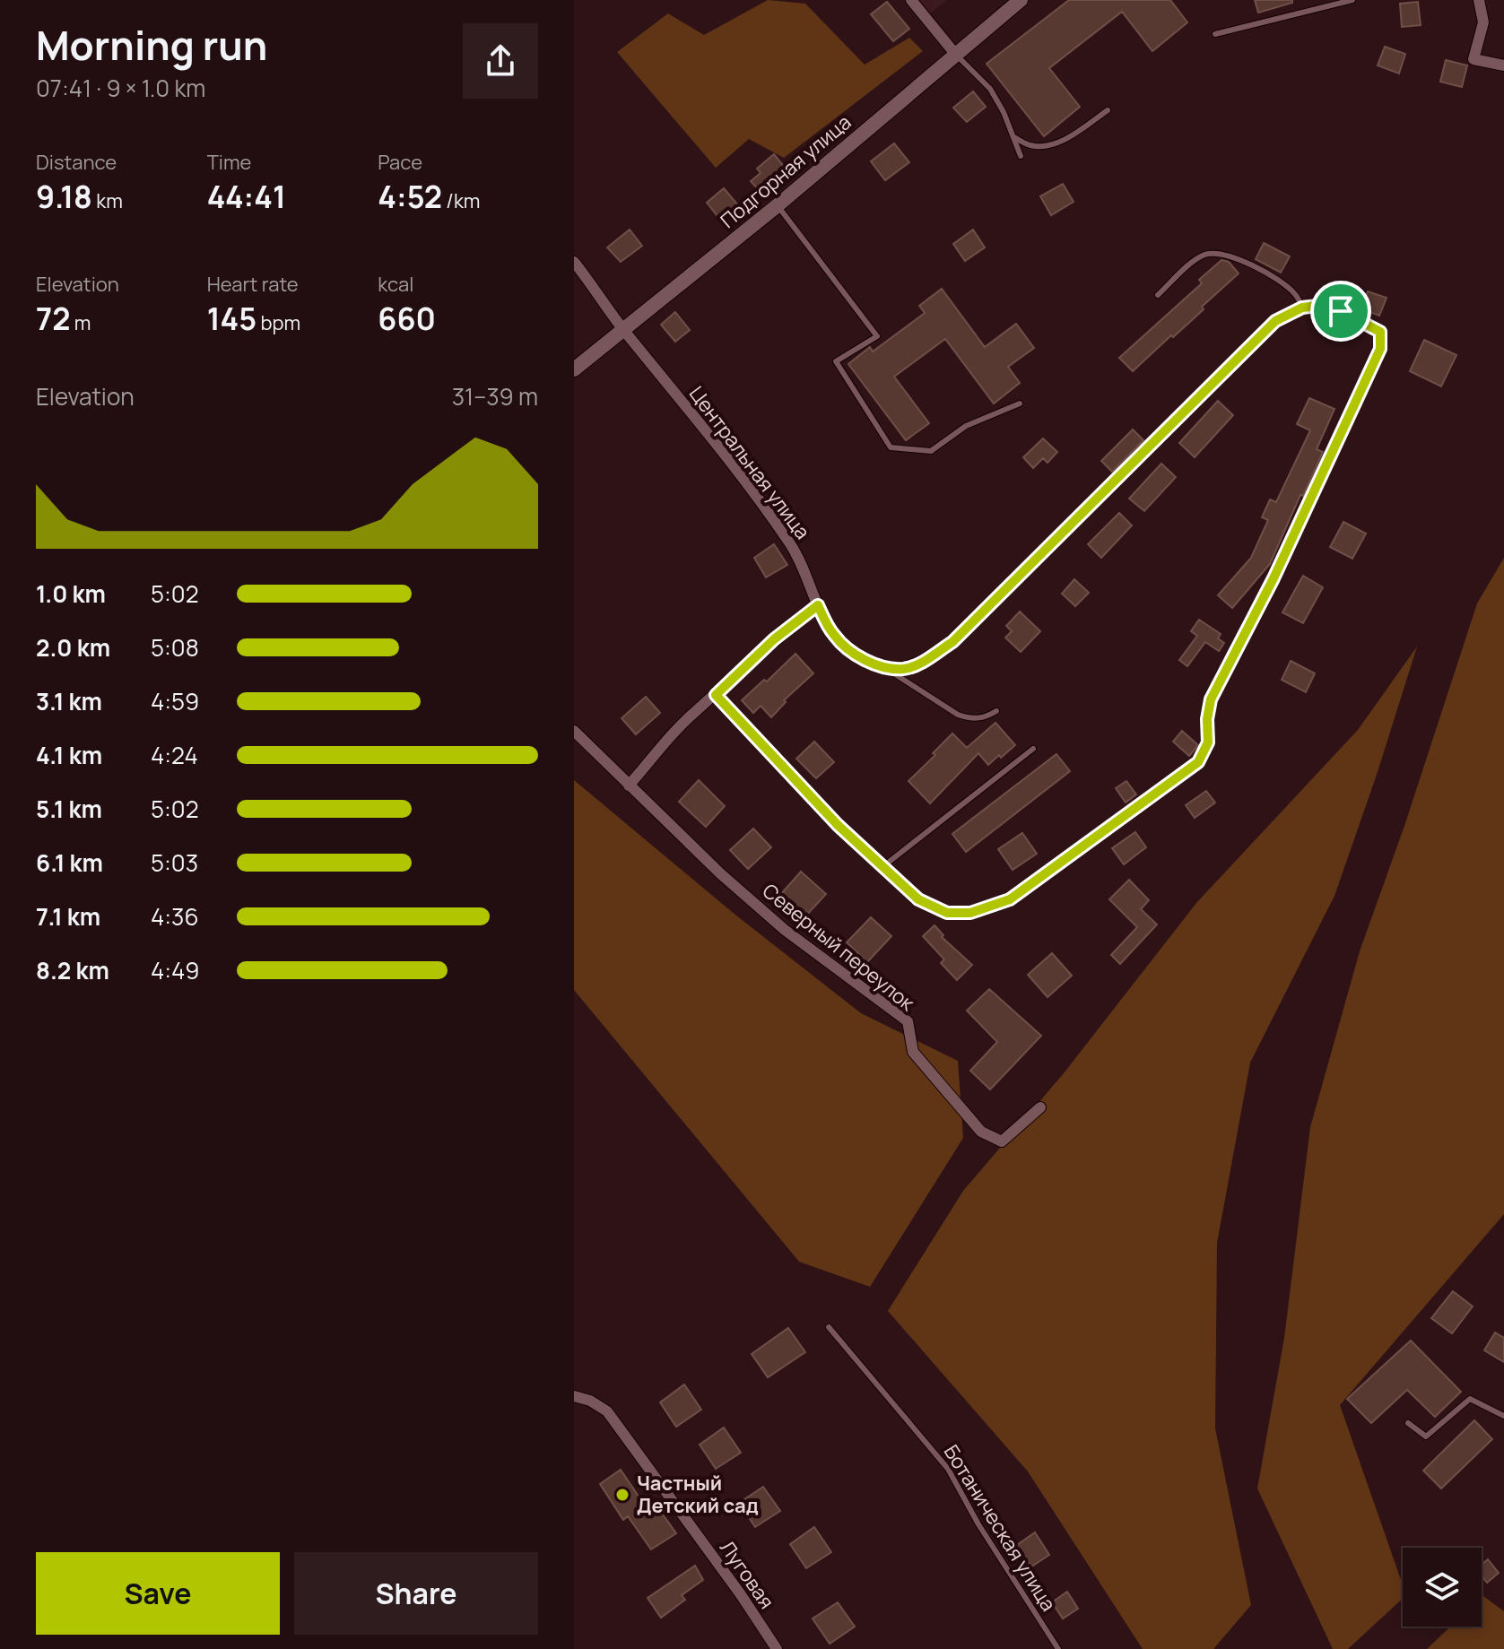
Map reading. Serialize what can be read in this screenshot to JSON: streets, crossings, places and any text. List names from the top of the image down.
{
  "streets": {
    "street": [
      "Подгорная улица",
      "Центральная улица",
      "Северный переулок",
      "Луговая"
    ],
    "lane": ["Ботаническая улица"]
  },
  "crossings": [
    ["Подгорная улица", "Центральная улица"]
  ],
  "places": ["Частный Детский сад"],
  "page": {
    "heading": ["Morning run", "07:41 · 9 × 1.0 km"],
    "stats": [
      ["Distance", "9.18 km"],
      ["Time", "44:41"],
      ["Pace", "4:52 /km"],
      ["Elevation", "72 m"],
      ["Heart rate", "145 bpm"],
      ["kcal", "660"]
    ],
    "chart": ["Elevation", "31–39 m"],
    "list": [
      {
        "name": "1.0 km",
        "note": "5:02"
      },
      {
        "name": "2.0 km",
        "note": "5:08"
      },
      {
        "name": "3.1 km",
        "note": "4:59"
      },
      {
        "name": "4.1 km",
        "note": "4:24"
      },
      {
        "name": "5.1 km",
        "note": "5:02"
      },
      {
        "name": "6.1 km",
        "note": "5:03"
      },
      {
        "name": "7.1 km",
        "note": "4:36"
      },
      {
        "name": "8.2 km",
        "note": "4:49"
      }
    ],
    "buttons": ["Save", "Share"]
  }
}
